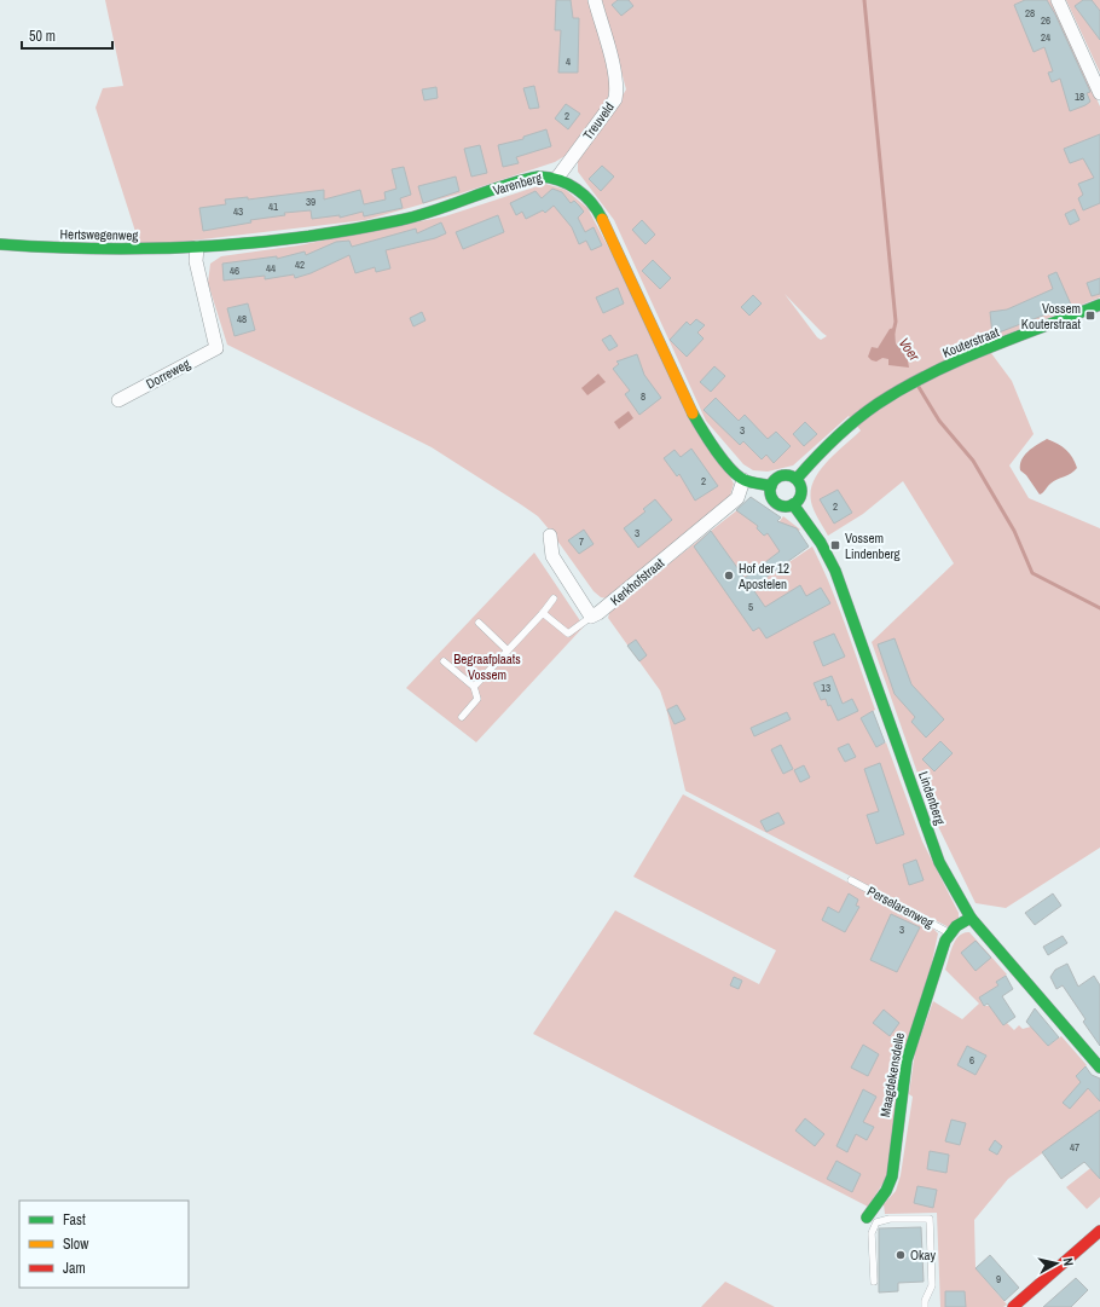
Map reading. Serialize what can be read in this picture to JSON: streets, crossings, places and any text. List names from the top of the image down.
{
  "streets": {
    "street": [
      "Treuveld",
      "Varenberg",
      "Hertswegenweg",
      "Kouterstraat",
      "Dorreweg",
      "Kerkhofstraat",
      "Lindenberg",
      "Maagdekensdelle"
    ],
    "lane": ["Perselarenweg"]
  },
  "crossings": [
    ["Treuveld", "Varenberg"],
    ["Varenberg", "Hertswegenweg"],
    ["Varenberg", "Dorreweg"],
    ["Varenberg", "Kerkhofstraat"],
    ["Hertswegenweg", "Dorreweg"],
    ["Kouterstraat", "Lindenberg"],
    ["Lindenberg", "Maagdekensdelle"],
    ["Perselarenweg", "Maagdekensdelle"]
  ],
  "water": ["Voer"],
  "parks": ["Begraafplaats Vossem"],
  "places": {
    "transit": ["Vossem Kouterstraat", "Vossem Lindenberg"],
    "other": ["Hof der 12 Apostelen", "Okay"]
  },
  "house_numbers": [
    "28",
    "26",
    "24",
    "4",
    "18",
    "2",
    "39",
    "41",
    "43",
    "42",
    "44",
    "46",
    "48",
    "8",
    "3",
    "2",
    "2",
    "3",
    "7",
    "5",
    "13",
    "3",
    "6",
    "47",
    "9"
  ],
  "legend": ["Fast", "Slow", "Jam"],
  "scale_bar": "50 m",
  "north": "right"
}
